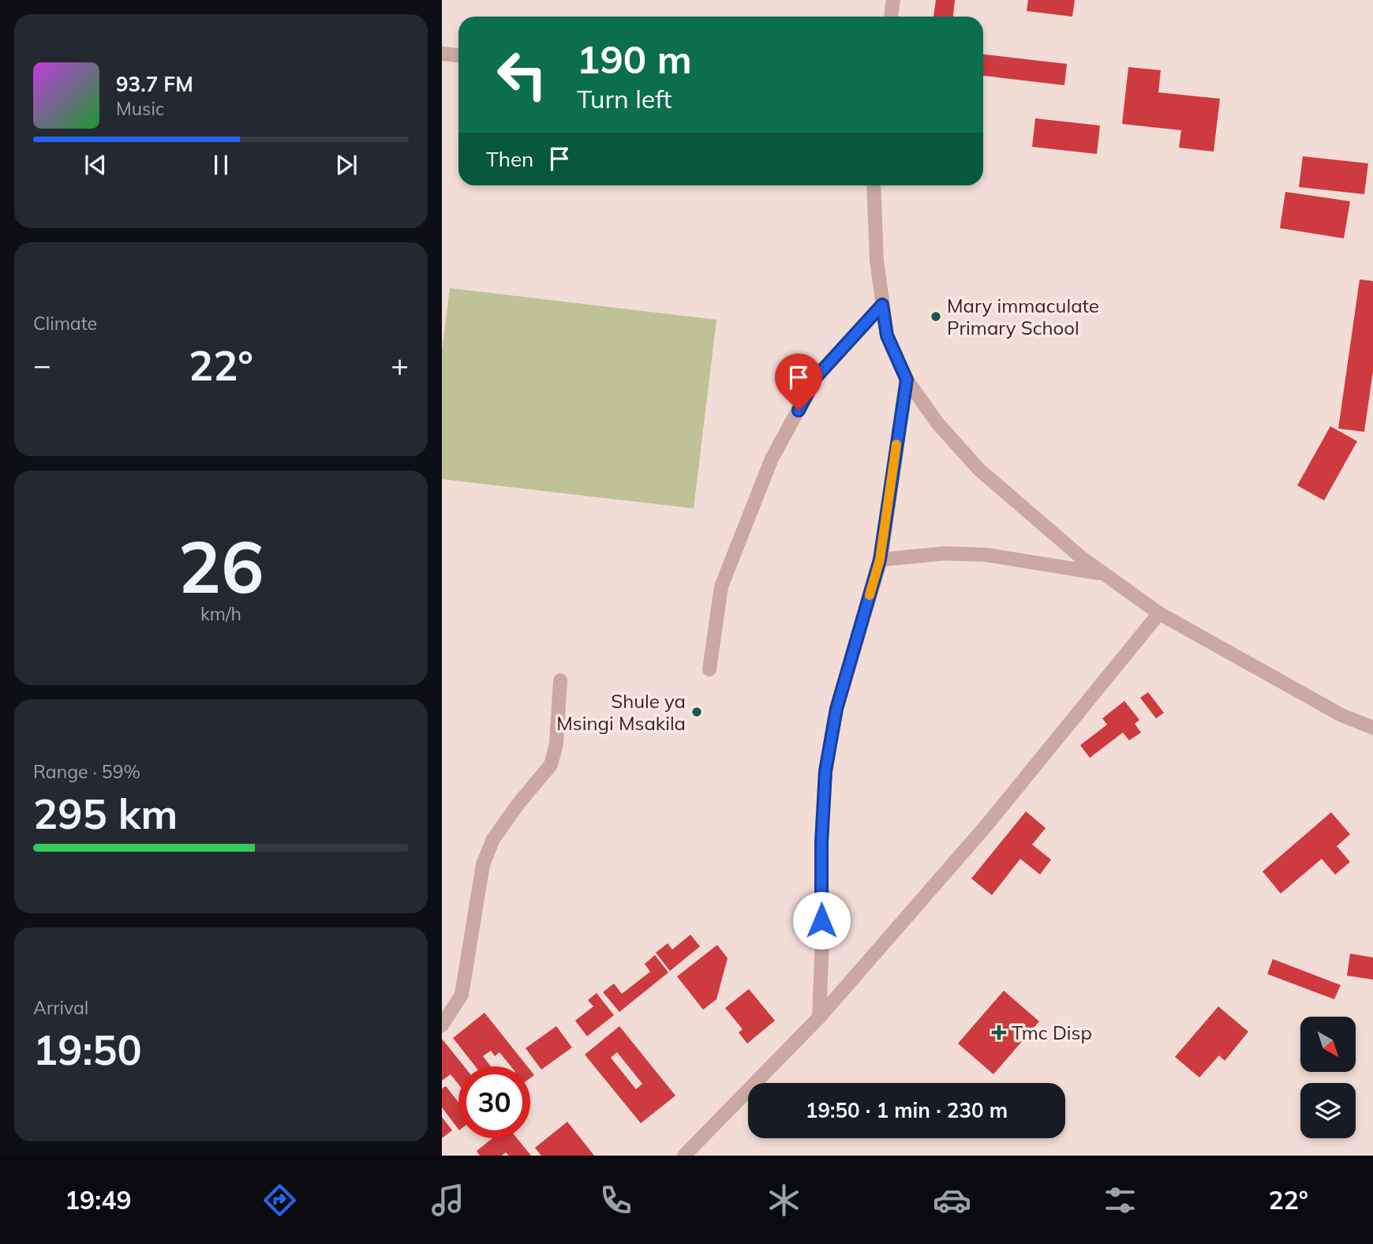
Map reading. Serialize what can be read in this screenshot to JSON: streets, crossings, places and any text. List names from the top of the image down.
{
  "places": {
    "other": ["Mary immaculate Primary School", "Shule ya Msingi Msakila"],
    "health": ["Tmc Disp"]
  },
  "north": "bottom right",
  "page": {
    "turn": ["190 m", "Turn left"],
    "song": ["93.7 FM", "Music"],
    "then": "Then",
    "tile": [
      "Climate",
      ["26", "km/h"],
      ["Range · 59%", "295 km"],
      ["Arrival", "19:50"]
    ],
    "heat": ["−", "22°", "+"],
    "limit": "30",
    "trip": "19:50 · 1 min · 230 m",
    "tabs": ["19:49", "22°"]
  }
}
